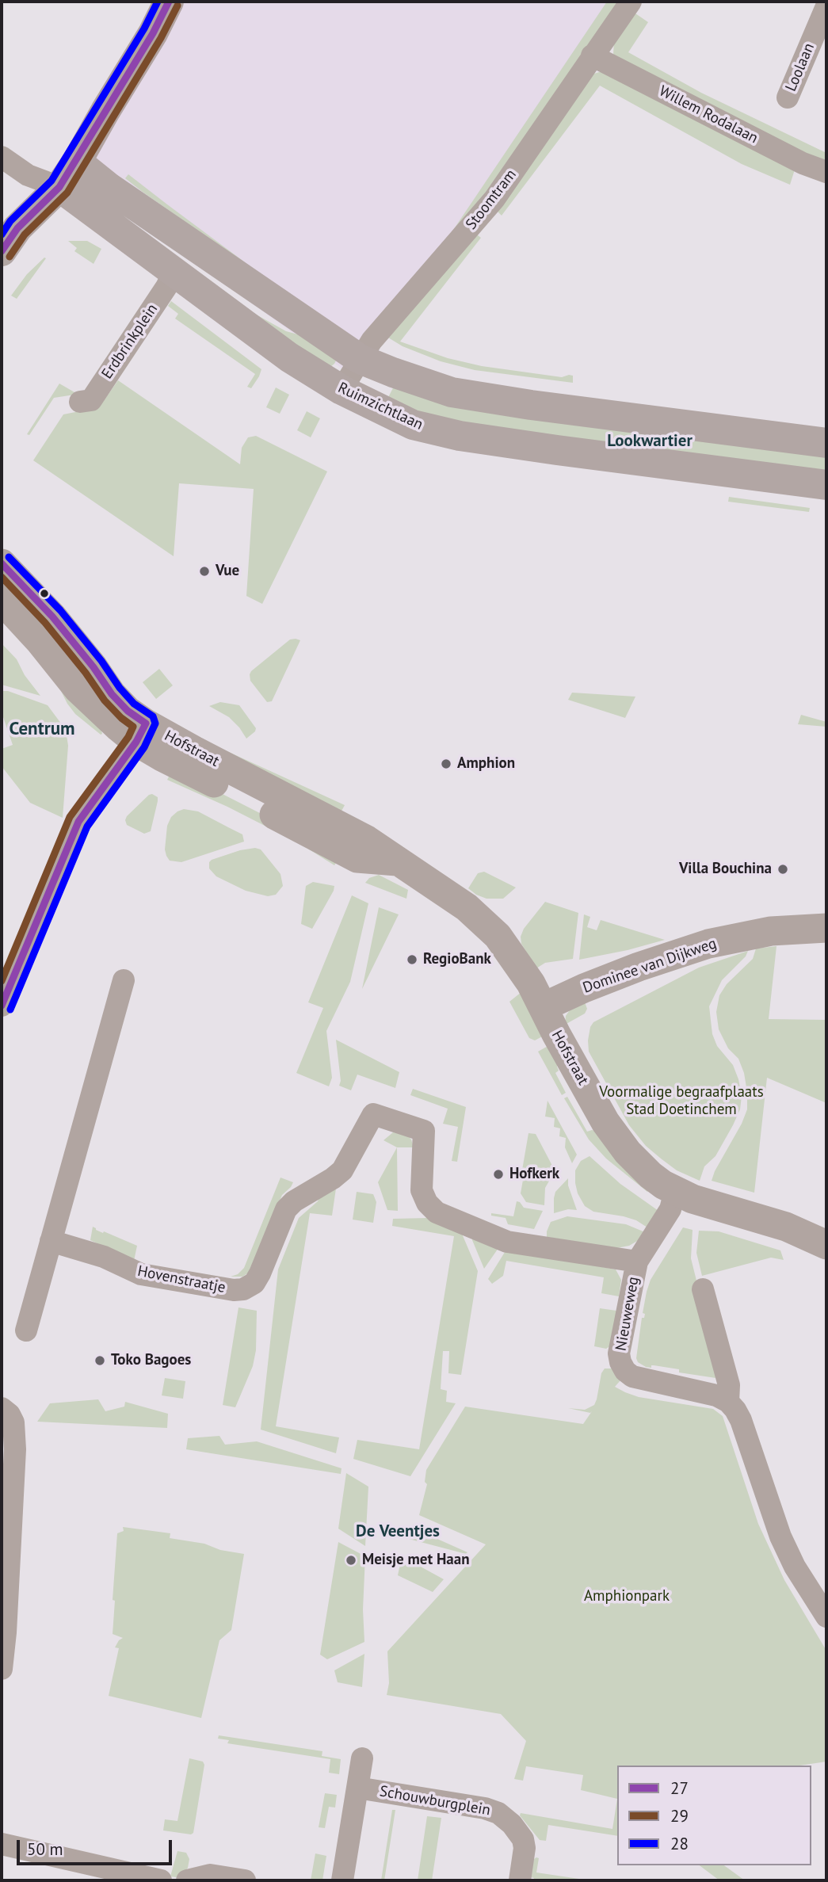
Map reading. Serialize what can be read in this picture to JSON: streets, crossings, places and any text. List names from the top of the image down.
{
  "streets": {
    "main road": ["Ruimzichtlaan"],
    "street": [
      "Loolaan",
      "Willem Rodalaan",
      "Stoomtram",
      "Erdbrinkplein",
      "Hofstraat",
      "Dominee van Dijkweg",
      "Hovenstraatje",
      "Nieuweweg",
      "Schouwburgplein"
    ]
  },
  "crossings": [
    ["Willem Rodalaan", "Stoomtram"],
    ["Stoomtram", "Ruimzichtlaan"],
    ["Erdbrinkplein", "Ruimzichtlaan"],
    ["Hofstraat", "Dominee van Dijkweg"],
    ["Hofstraat", "Nieuweweg"],
    ["Hovenstraatje", "Nieuweweg"]
  ],
  "districts": ["Lookwartier", "Centrum", "De Veentjes"],
  "parks": ["Voormalige begraafplaats Stad Doetinchem", "Amphionpark"],
  "places": [
    "Vue",
    "Amphion",
    "Villa Bouchina",
    "RegioBank",
    "Hofkerk",
    "Toko Bagoes",
    "Meisje met Haan"
  ],
  "lines": ["transit line 27", "transit line 28", "transit line 29"],
  "legend": ["27", "29", "28"],
  "scale_bar": "50 m"
}
